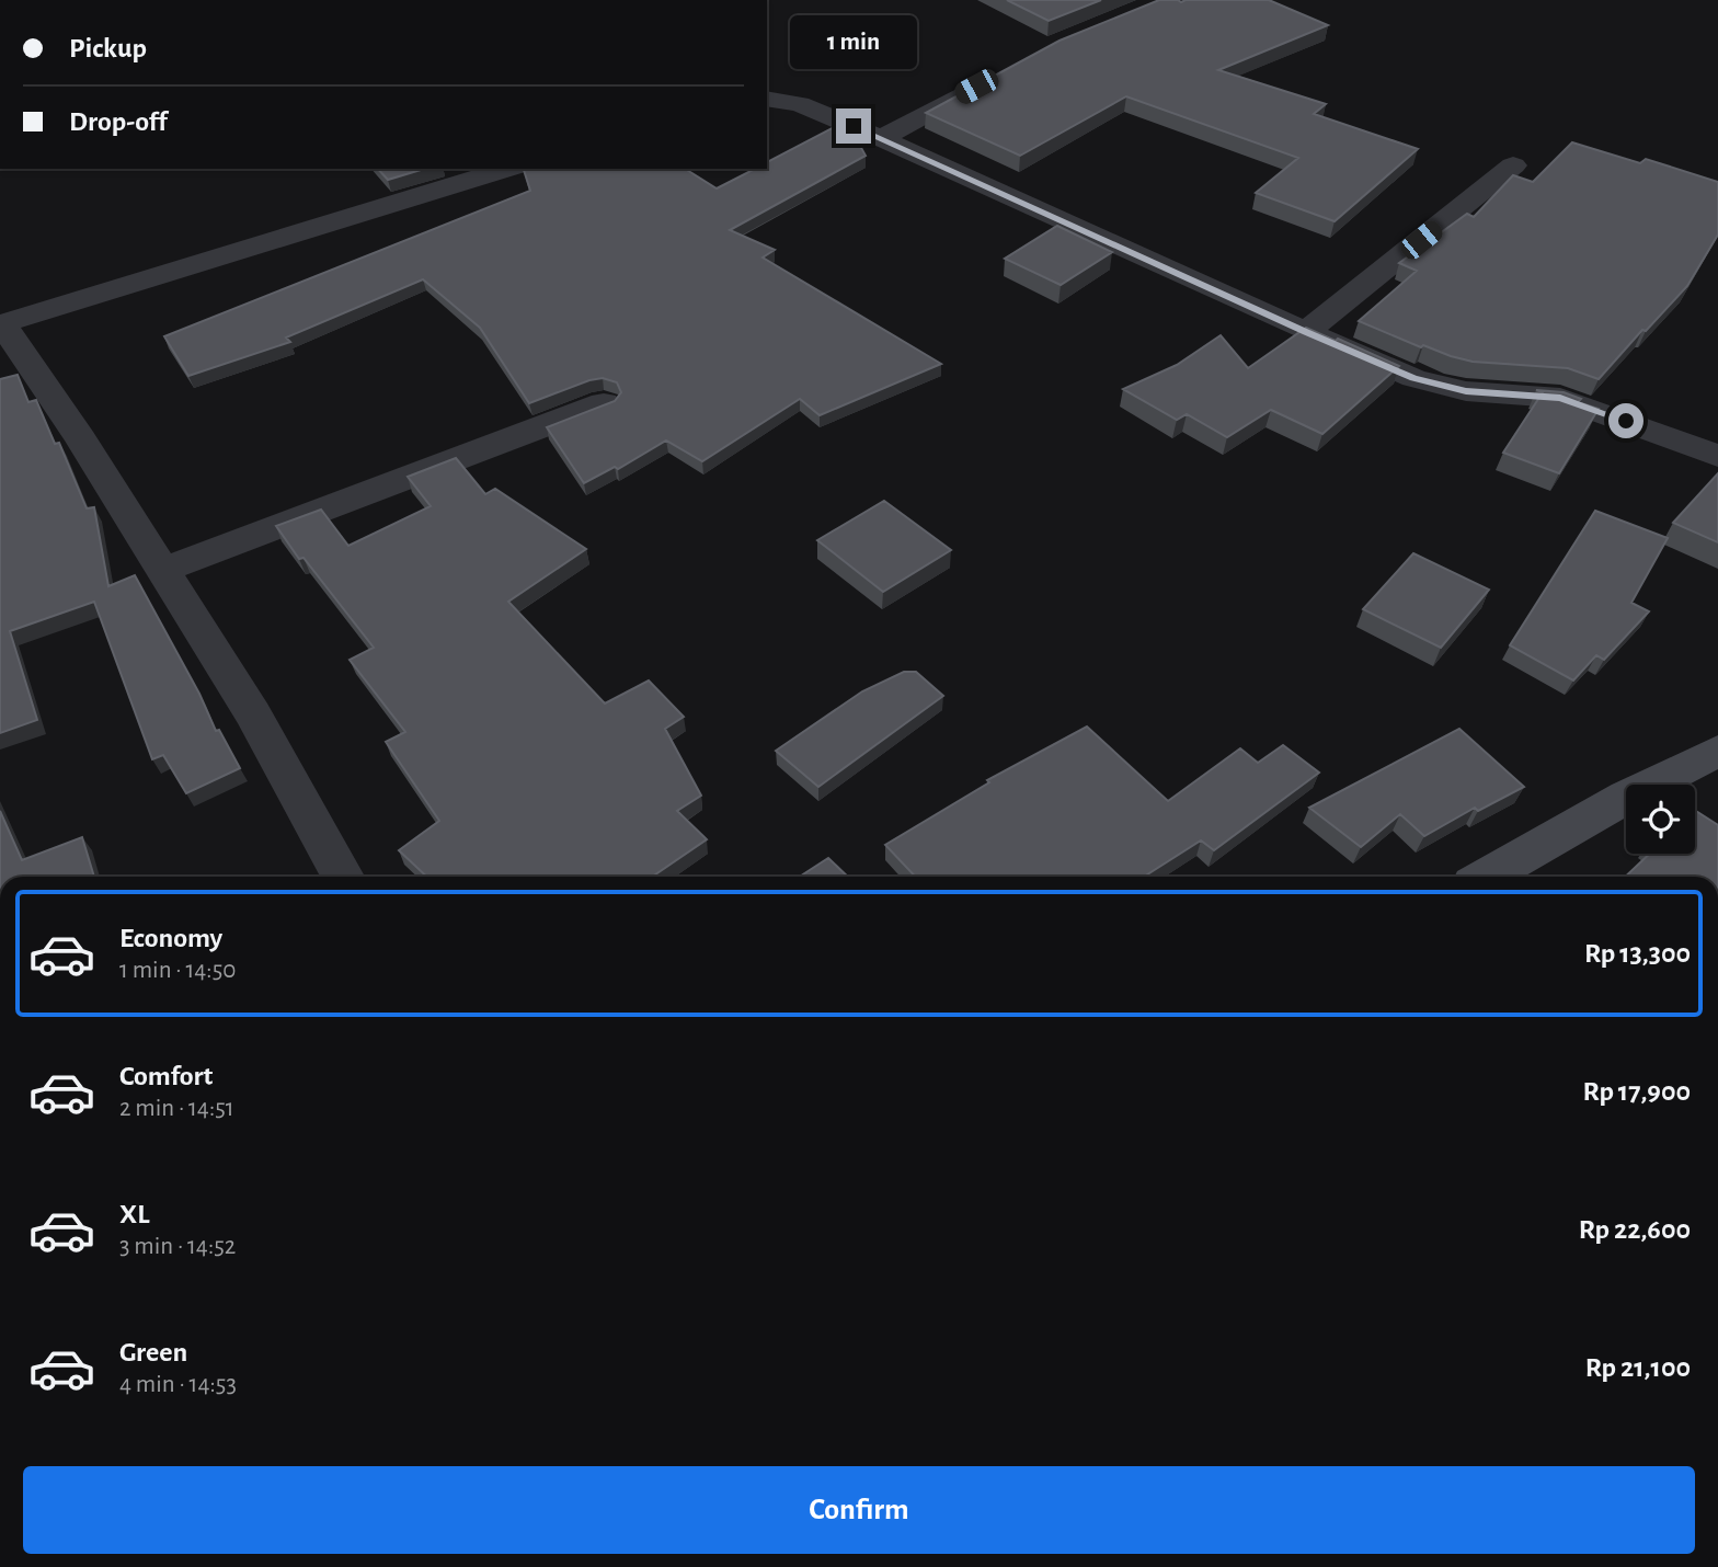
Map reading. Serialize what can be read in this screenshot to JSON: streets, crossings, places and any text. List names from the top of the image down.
{
  "page": {
    "banner": ["Pickup", "Drop-off"],
    "bubble": "1 min",
    "list": [
      {
        "name": "Economy",
        "note": "1 min · 14:50",
        "value": "Rp 13,300"
      },
      {
        "name": "Comfort",
        "note": "2 min · 14:51",
        "value": "Rp 17,900"
      },
      {
        "name": "XL",
        "note": "3 min · 14:52",
        "value": "Rp 22,600"
      },
      {
        "name": "Green",
        "note": "4 min · 14:53",
        "value": "Rp 21,100"
      }
    ],
    "buttons": "Confirm"
  }
}
